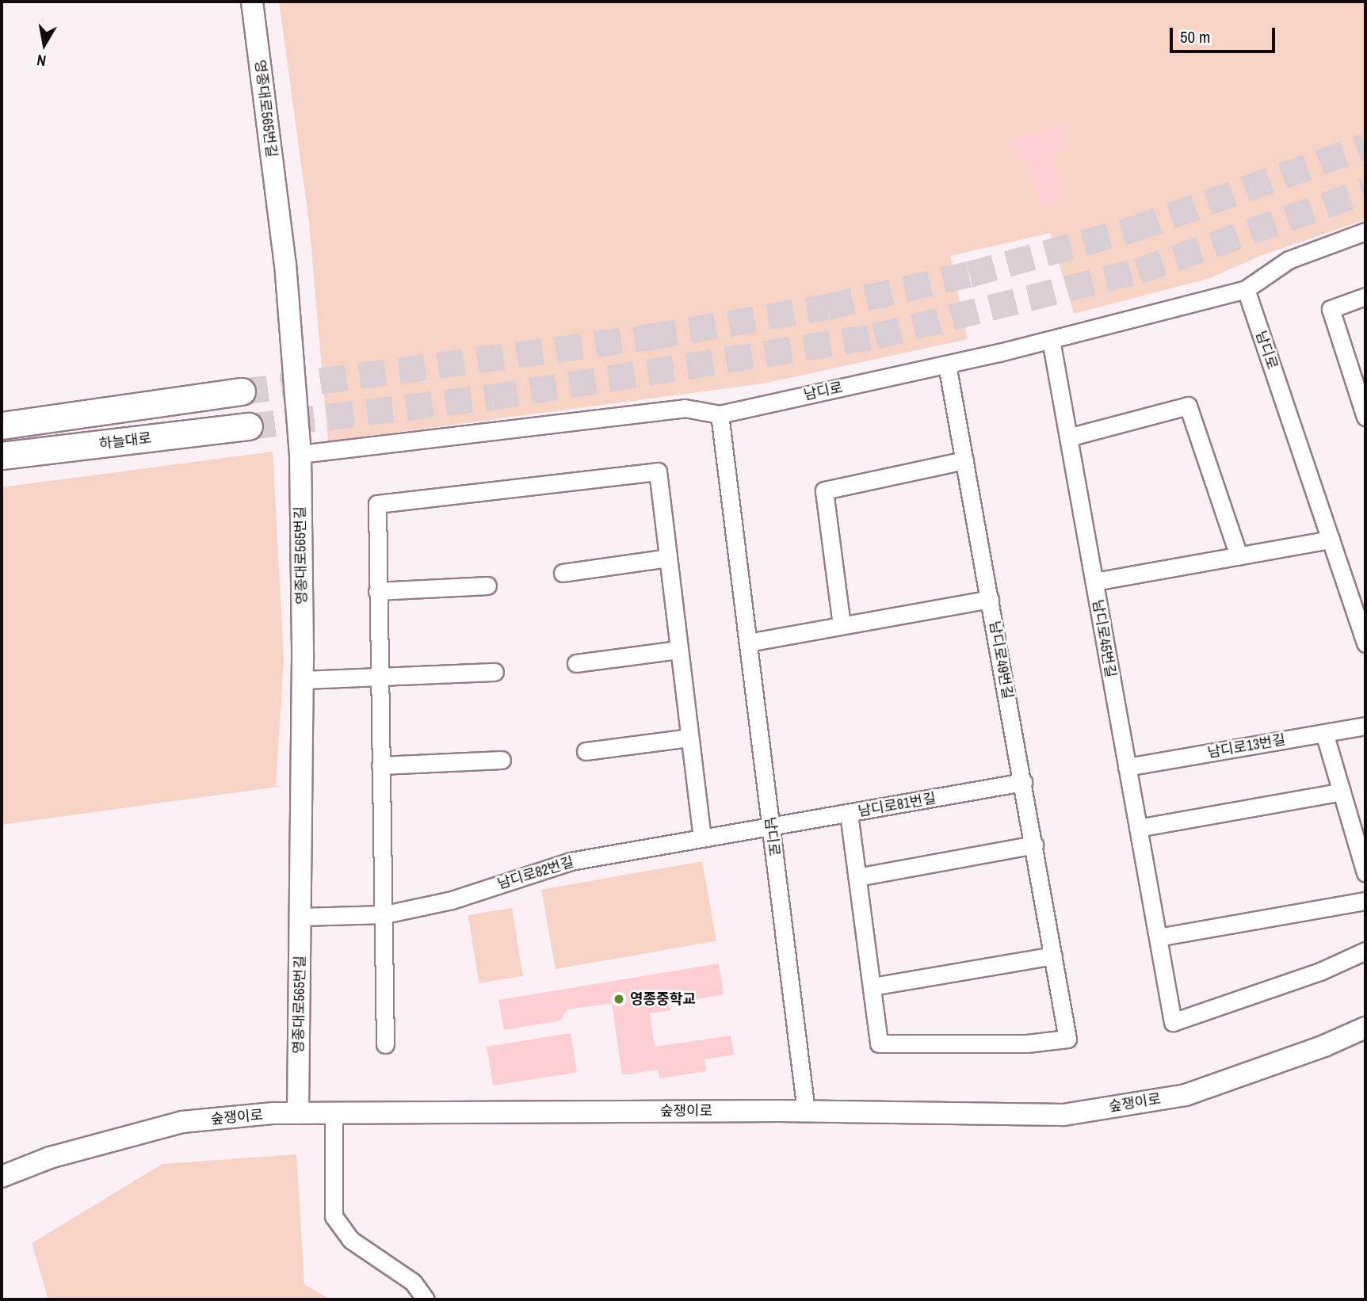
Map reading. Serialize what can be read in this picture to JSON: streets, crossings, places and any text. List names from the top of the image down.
{
  "streets": {
    "highway": ["하늘대로"],
    "street": [
      "영종대로565번길",
      "남디로",
      "남디로45번길",
      "남디로49번길",
      "남디로13번길",
      "남디로81번길",
      "남디로82번길",
      "숲쟁이로"
    ]
  },
  "crossings": [
    ["영종대로565번길", "남디로82번길"],
    ["영종대로565번길", "숲쟁이로"],
    ["남디로", "남디로45번길"],
    ["남디로", "남디로49번길"],
    ["남디로", "남디로81번길"],
    ["남디로", "남디로82번길"],
    ["남디로", "숲쟁이로"],
    ["남디로45번길", "남디로13번길"],
    ["남디로49번길", "남디로81번길"],
    ["남디로81번길", "남디로82번길"]
  ],
  "places": ["영종중학교"],
  "scale_bar": "50 m",
  "north": "bottom"
}
